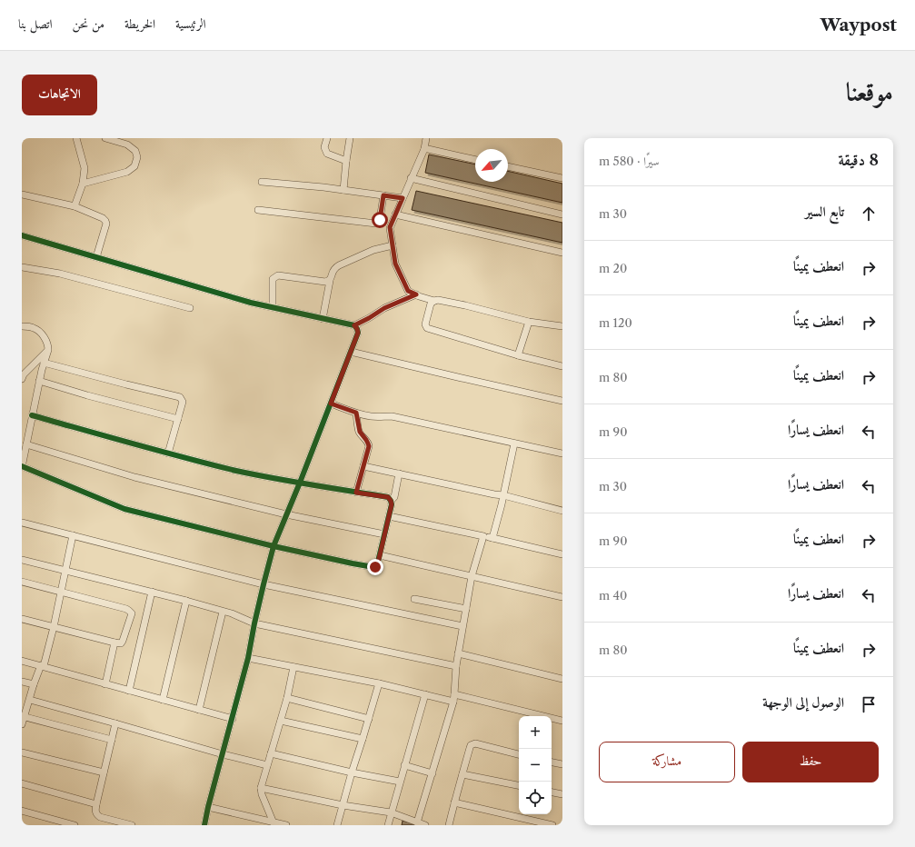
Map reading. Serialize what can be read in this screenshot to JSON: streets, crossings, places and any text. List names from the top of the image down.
{
  "north": "bottom left",
  "page": {
    "header": "Waypost",
    "nav": [
      "الرئيسية",
      "الخريطة",
      "من نحن",
      "اتصل بنا"
    ],
    "title": "موقعنا",
    "buttons": [
      "الاتجاهات",
      ["حفظ", "مشاركة"]
    ],
    "heading": ["8 دقيقة", "سيرًا · 580 m"],
    "list": [
      ["تابع السير", "30 m"],
      ["انعطف يمينًا", "20 m"],
      ["انعطف يمينًا", "120 m"],
      ["انعطف يمينًا", "80 m"],
      ["انعطف يسارًا", "90 m"],
      ["انعطف يسارًا", "30 m"],
      ["انعطف يمينًا", "90 m"],
      ["انعطف يسارًا", "40 m"],
      ["انعطف يمينًا", "80 m"],
      "الوصول إلى الوجهة"
    ],
    "map_buttons": ["+", "−"]
  }
}
